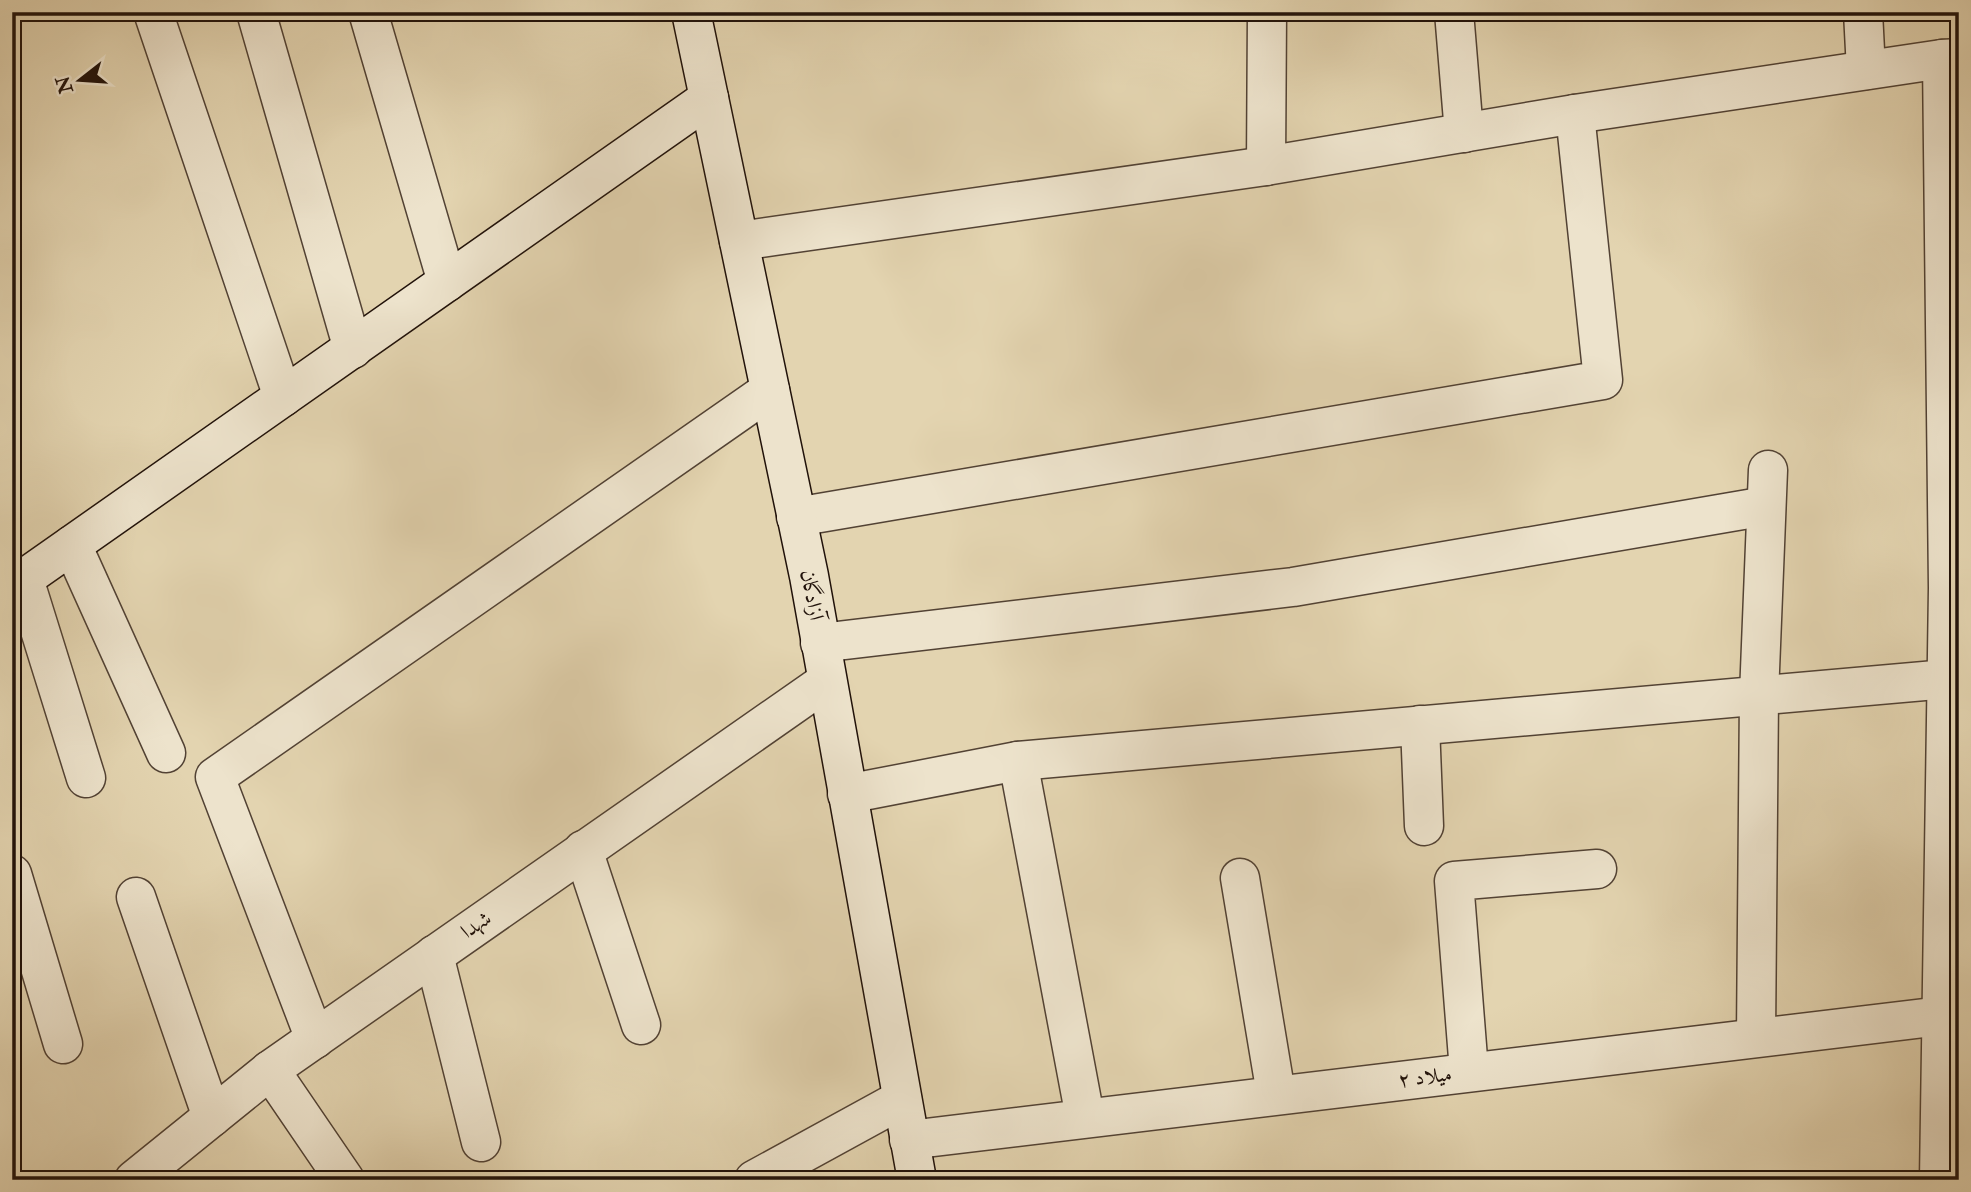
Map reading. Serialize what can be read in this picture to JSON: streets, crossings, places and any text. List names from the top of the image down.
{
  "streets": {
    "street": ["آزادگان", "شهدا", "میلاد ۲"]
  },
  "crossings": [
    ["آزادگان", "شهدا"],
    ["آزادگان", "میلاد ۲"]
  ],
  "north": "left"
}
